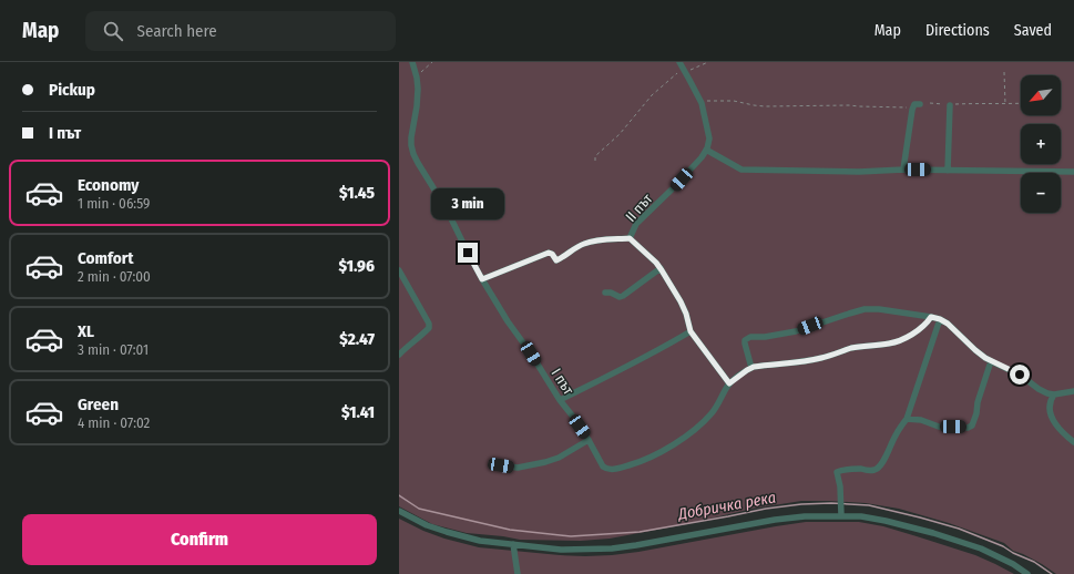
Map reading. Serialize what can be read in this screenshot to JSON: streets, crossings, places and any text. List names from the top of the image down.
{
  "streets": {
    "street": ["ІІ път", "І път"]
  },
  "crossings": [
    ["ІІ път", "І път"]
  ],
  "water": ["Добричка река"],
  "north": "bottom left",
  "page": {
    "header": "Map",
    "search": "Search here",
    "nav": ["Map", "Directions", "Saved"],
    "banner": ["Pickup", "І път"],
    "map_buttons": ["+", "−"],
    "list": [
      {
        "name": "Economy",
        "note": "1 min · 06:59",
        "value": "$1.45"
      },
      {
        "name": "Comfort",
        "note": "2 min · 07:00",
        "value": "$1.96"
      },
      {
        "name": "XL",
        "note": "3 min · 07:01",
        "value": "$2.47"
      },
      {
        "name": "Green",
        "note": "4 min · 07:02",
        "value": "$1.41"
      }
    ],
    "bubble": "3 min",
    "buttons": "Confirm"
  }
}
